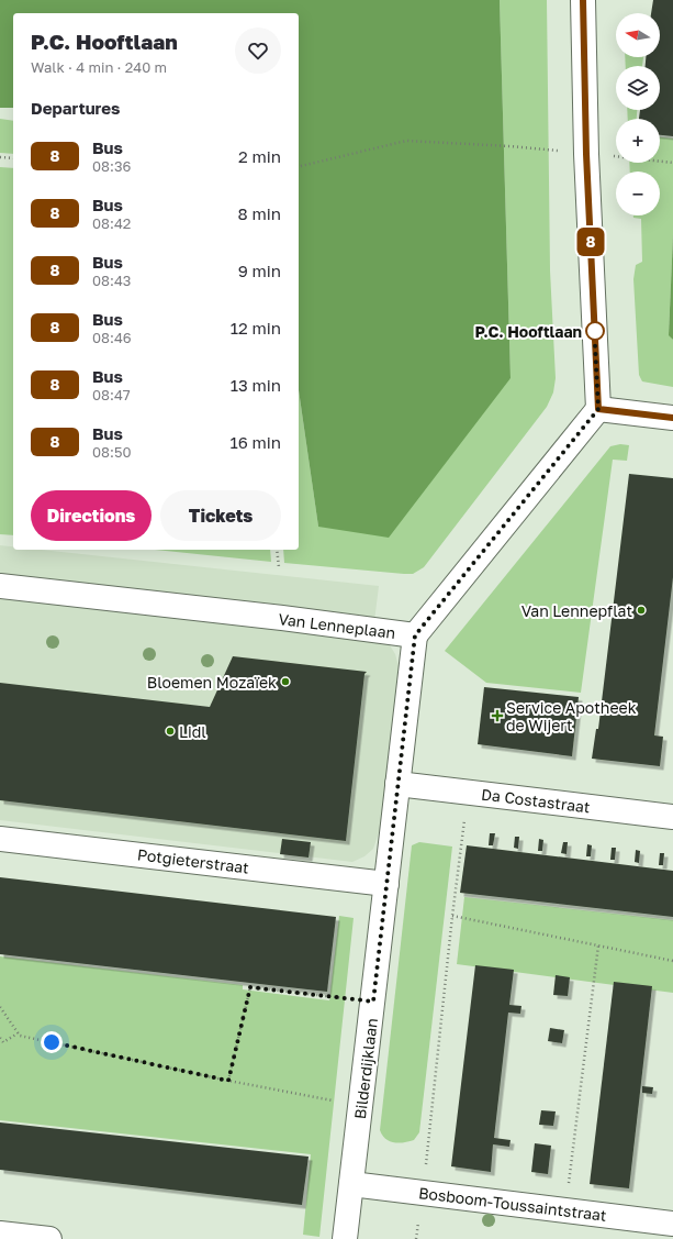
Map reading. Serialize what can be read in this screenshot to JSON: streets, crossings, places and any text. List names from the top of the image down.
{
  "streets": {
    "street": [
      "Van Lenneplaan",
      "Da Costastraat",
      "Potgieterstraat",
      "Bilderdijklaan",
      "Bosboom-Toussaintstraat"
    ]
  },
  "crossings": [
    ["Van Lenneplaan", "Bilderdijklaan"],
    ["Da Costastraat", "Bilderdijklaan"],
    ["Potgieterstraat", "Bilderdijklaan"],
    ["Bilderdijklaan", "Bosboom-Toussaintstraat"]
  ],
  "places": {
    "other": [
      "P.C. Hooftlaan",
      "Van Lennepflat",
      "Bloemen Mozaïek",
      "Lidl"
    ],
    "health": ["Service Apotheek de Wijert"]
  },
  "lines": ["bus line 8"],
  "north": "left",
  "page": {
    "on_map": "8",
    "map_buttons": ["+", "−"],
    "heading": [
      ["P.C. Hooftlaan", "Walk · 4 min · 240 m"],
      "Departures"
    ],
    "list": [
      {
        "mark": "8",
        "name": "Bus",
        "note": "08:36",
        "value": "2 min"
      },
      {
        "mark": "8",
        "name": "Bus",
        "note": "08:42",
        "value": "8 min"
      },
      {
        "mark": "8",
        "name": "Bus",
        "note": "08:43",
        "value": "9 min"
      },
      {
        "mark": "8",
        "name": "Bus",
        "note": "08:46",
        "value": "12 min"
      },
      {
        "mark": "8",
        "name": "Bus",
        "note": "08:47",
        "value": "13 min"
      },
      {
        "mark": "8",
        "name": "Bus",
        "note": "08:50",
        "value": "16 min"
      }
    ],
    "buttons": ["Directions", "Tickets"]
  }
}
